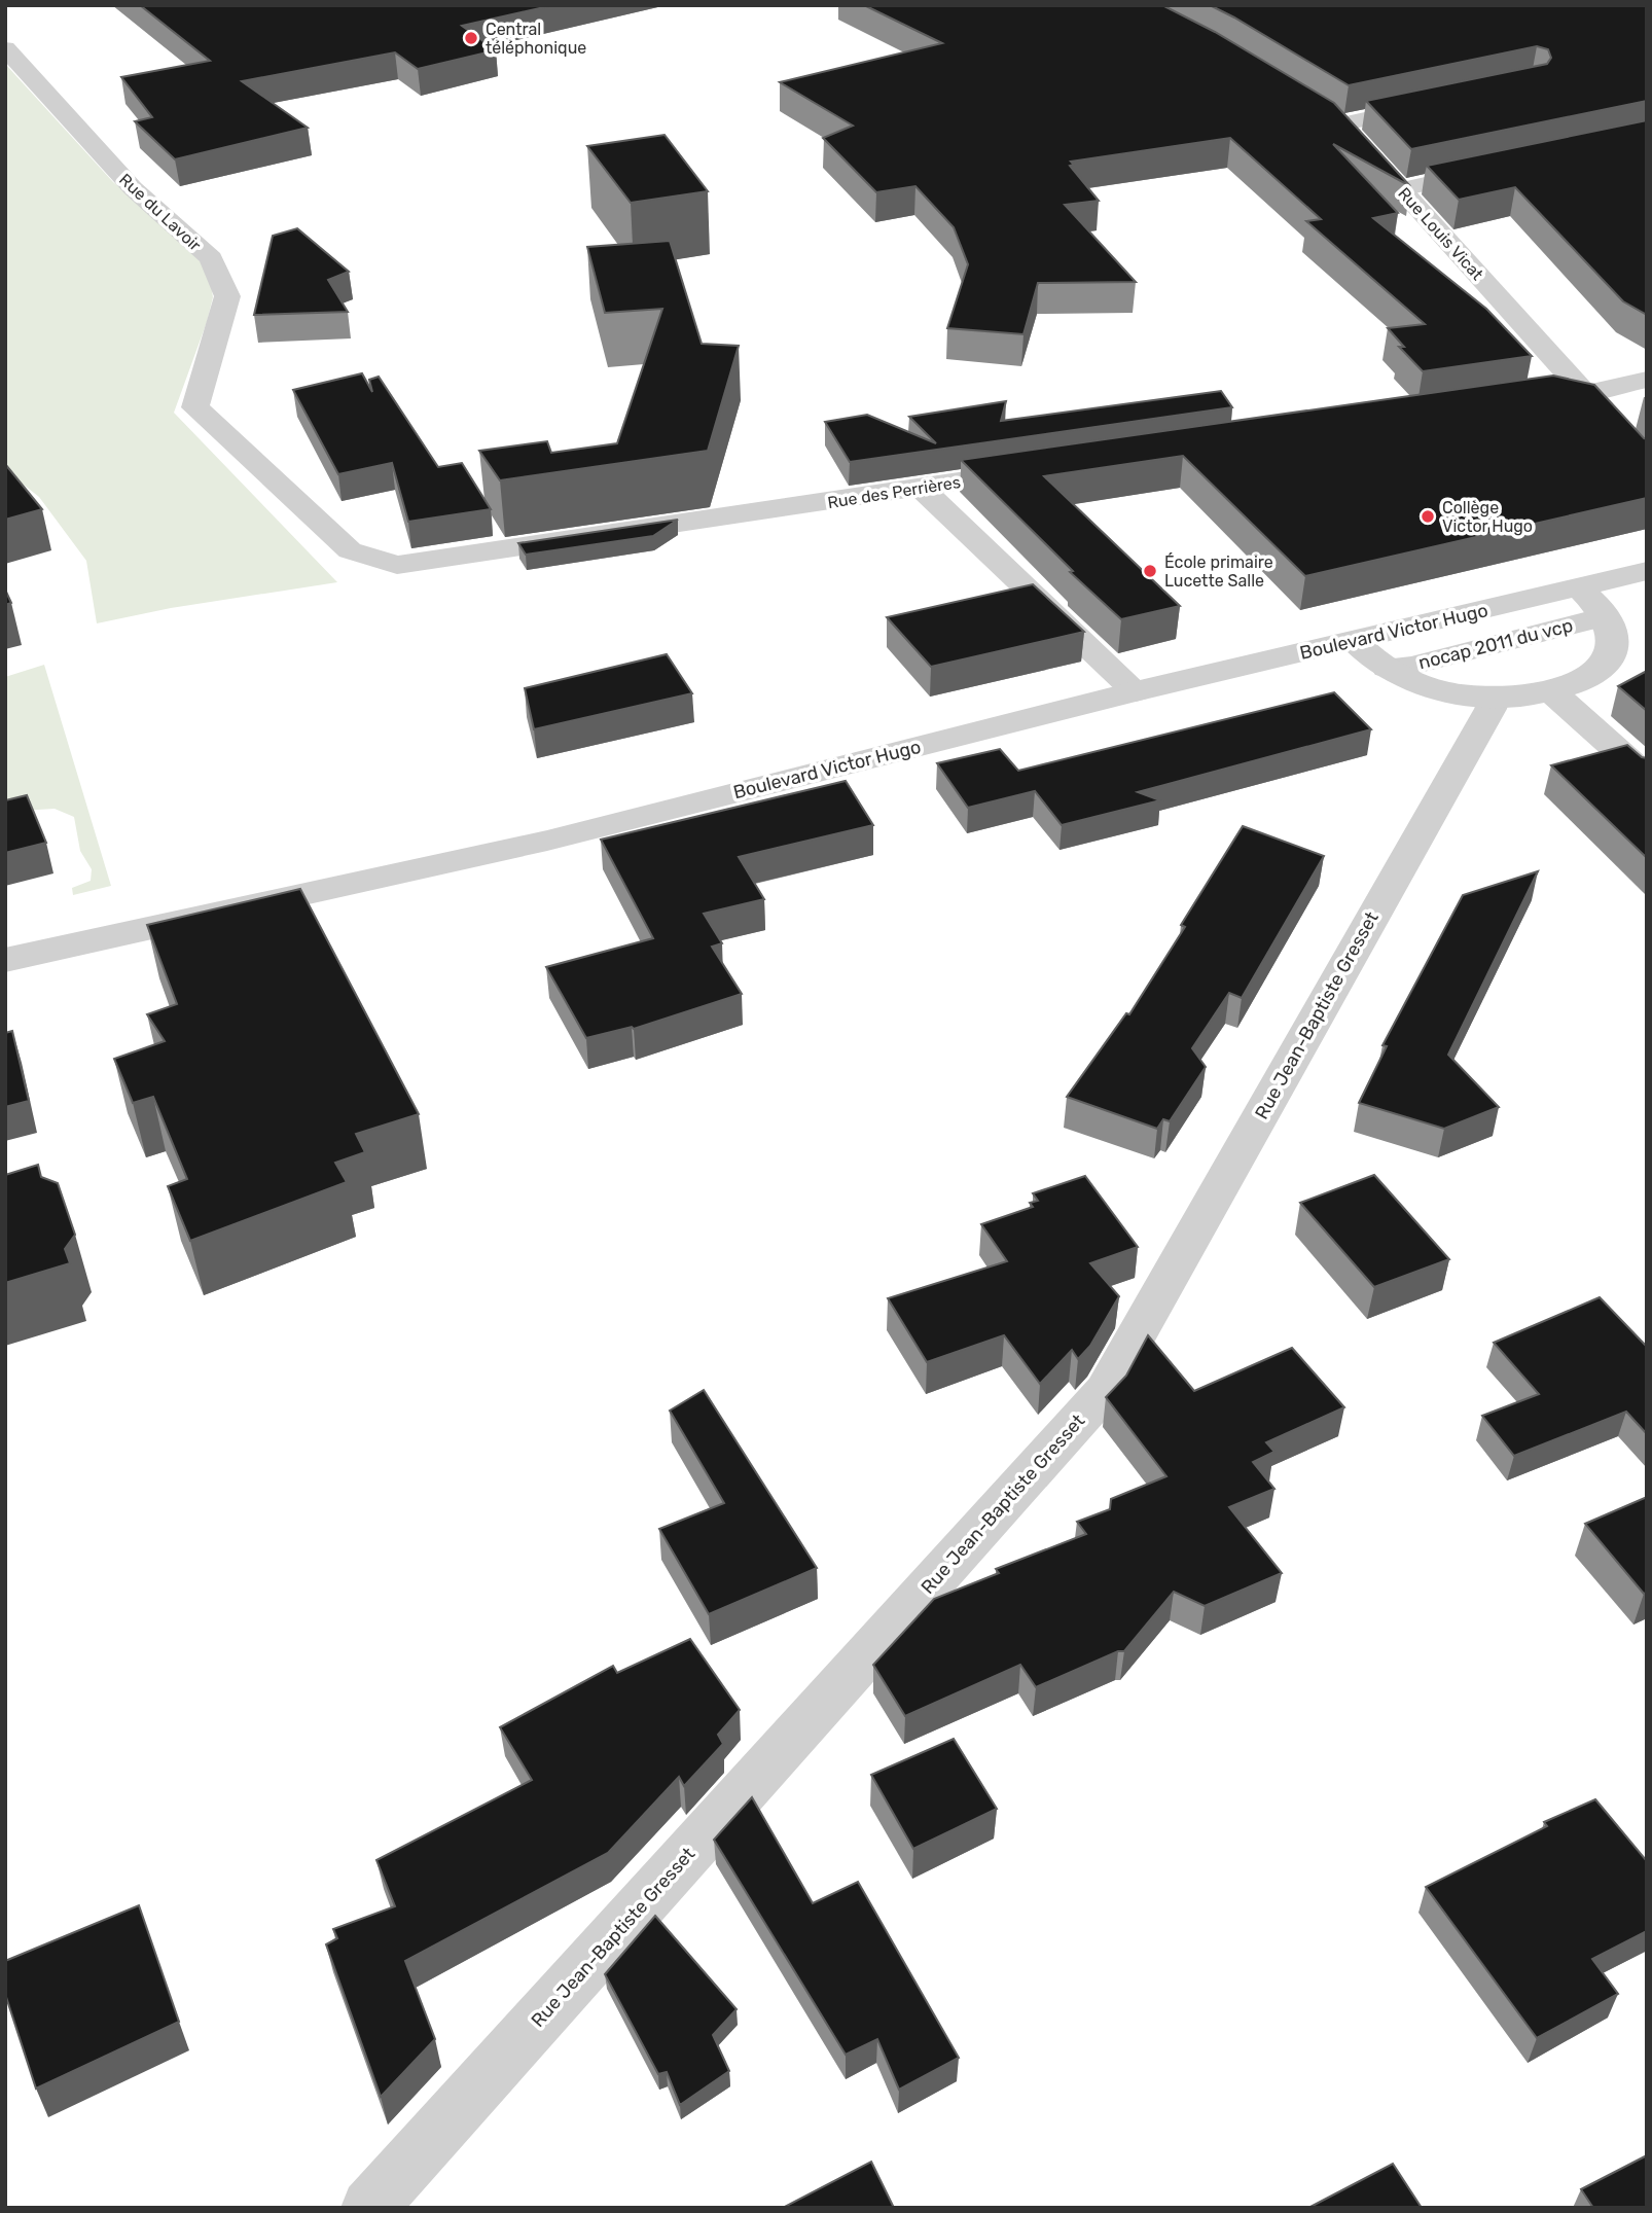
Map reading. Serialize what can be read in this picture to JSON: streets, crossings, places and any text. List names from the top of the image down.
{
  "streets": {
    "street": [
      "Rue du Lavoir",
      "Rue Louis Vicat",
      "Rue des Perrières",
      "Boulevard Victor Hugo",
      "nocap 2011 du vcp",
      "Rue Jean-Baptiste Gresset"
    ]
  },
  "crossings": [
    ["Rue du Lavoir", "Rue des Perrières"]
  ],
  "places": ["Central téléphonique", "Collège Victor Hugo", "École primaire Lucette Salle"]
}
